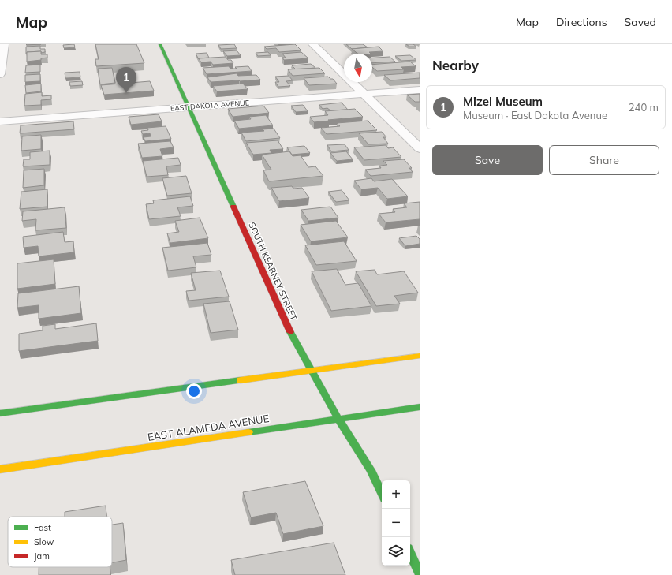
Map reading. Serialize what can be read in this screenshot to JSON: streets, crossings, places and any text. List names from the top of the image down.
{
  "streets": {
    "street": ["EAST DAKOTA AVENUE", "SOUTH KEARNEY STREET", "EAST ALAMEDA AVENUE"]
  },
  "crossings": [
    ["EAST DAKOTA AVENUE", "SOUTH KEARNEY STREET"],
    ["SOUTH KEARNEY STREET", "EAST ALAMEDA AVENUE"]
  ],
  "legend": ["Fast", "Slow", "Jam"],
  "north": "bottom",
  "page": {
    "header": "Map",
    "nav": ["Map", "Directions", "Saved"],
    "heading": "Nearby",
    "pins": "1",
    "list": [
      {
        "mark": "1",
        "name": "Mizel Museum",
        "note": "Museum · East Dakota Avenue",
        "value": "240 m"
      }
    ],
    "buttons": ["Save", "Share"],
    "map_buttons": ["+", "−"]
  }
}
